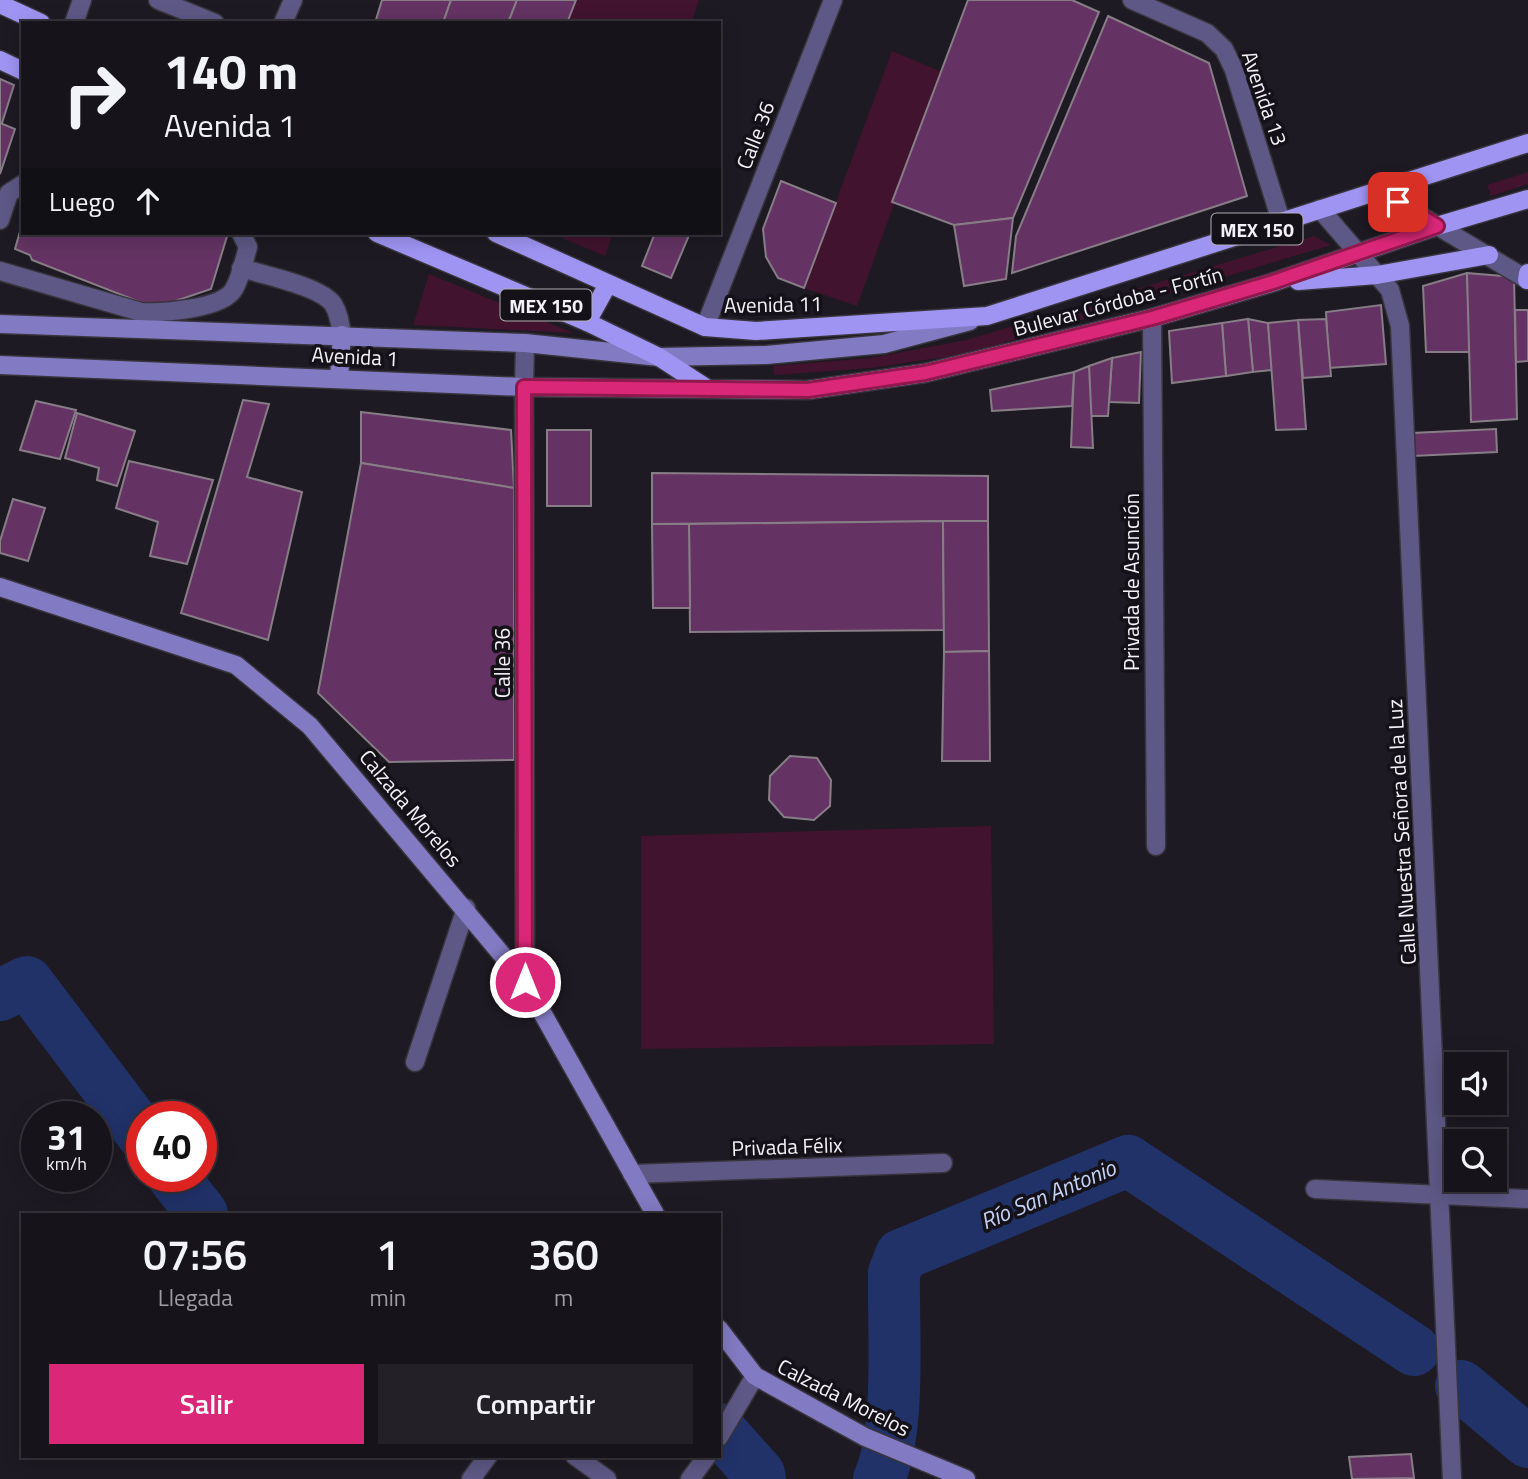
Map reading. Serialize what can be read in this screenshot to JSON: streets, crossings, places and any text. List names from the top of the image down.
{
  "streets": {
    "main road": [
      "Calle 36",
      "MEX 150",
      "Bulevar Córdoba - Fortín",
      "Avenida 11",
      "Avenida 1",
      "Calzada Morelos"
    ],
    "street": [
      "Avenida 13",
      "Privada de Asunción",
      "Calle Nuestra Señora de la Luz",
      "Privada Félix"
    ]
  },
  "crossings": [
    ["Avenida 13", "Bulevar Córdoba - Fortín"],
    ["Calle 36", "Avenida 11"],
    ["Calle 36", "Avenida 1"],
    ["Calle 36", "Calzada Morelos"],
    ["MEX 150", "Bulevar Córdoba - Fortín"],
    ["MEX 150", "Avenida 1"],
    ["Bulevar Córdoba - Fortín", "Avenida 11"],
    ["Bulevar Córdoba - Fortín", "Avenida 1"],
    ["Bulevar Córdoba - Fortín", "Privada de Asunción"],
    ["Bulevar Córdoba - Fortín", "Calle Nuestra Señora de la Luz"],
    ["Avenida 11", "Avenida 1"],
    ["Calzada Morelos", "Privada Félix"]
  ],
  "water": ["Río San Antonio"],
  "page": {
    "turn": ["140 m", "Avenida 1"],
    "then": "Luego",
    "speed": "31 km/h",
    "limit": "40",
    "eta": [
      "07:56",
      "Llegada",
      "1",
      "min",
      "360",
      "m"
    ],
    "buttons": ["Salir", "Compartir"]
  }
}
